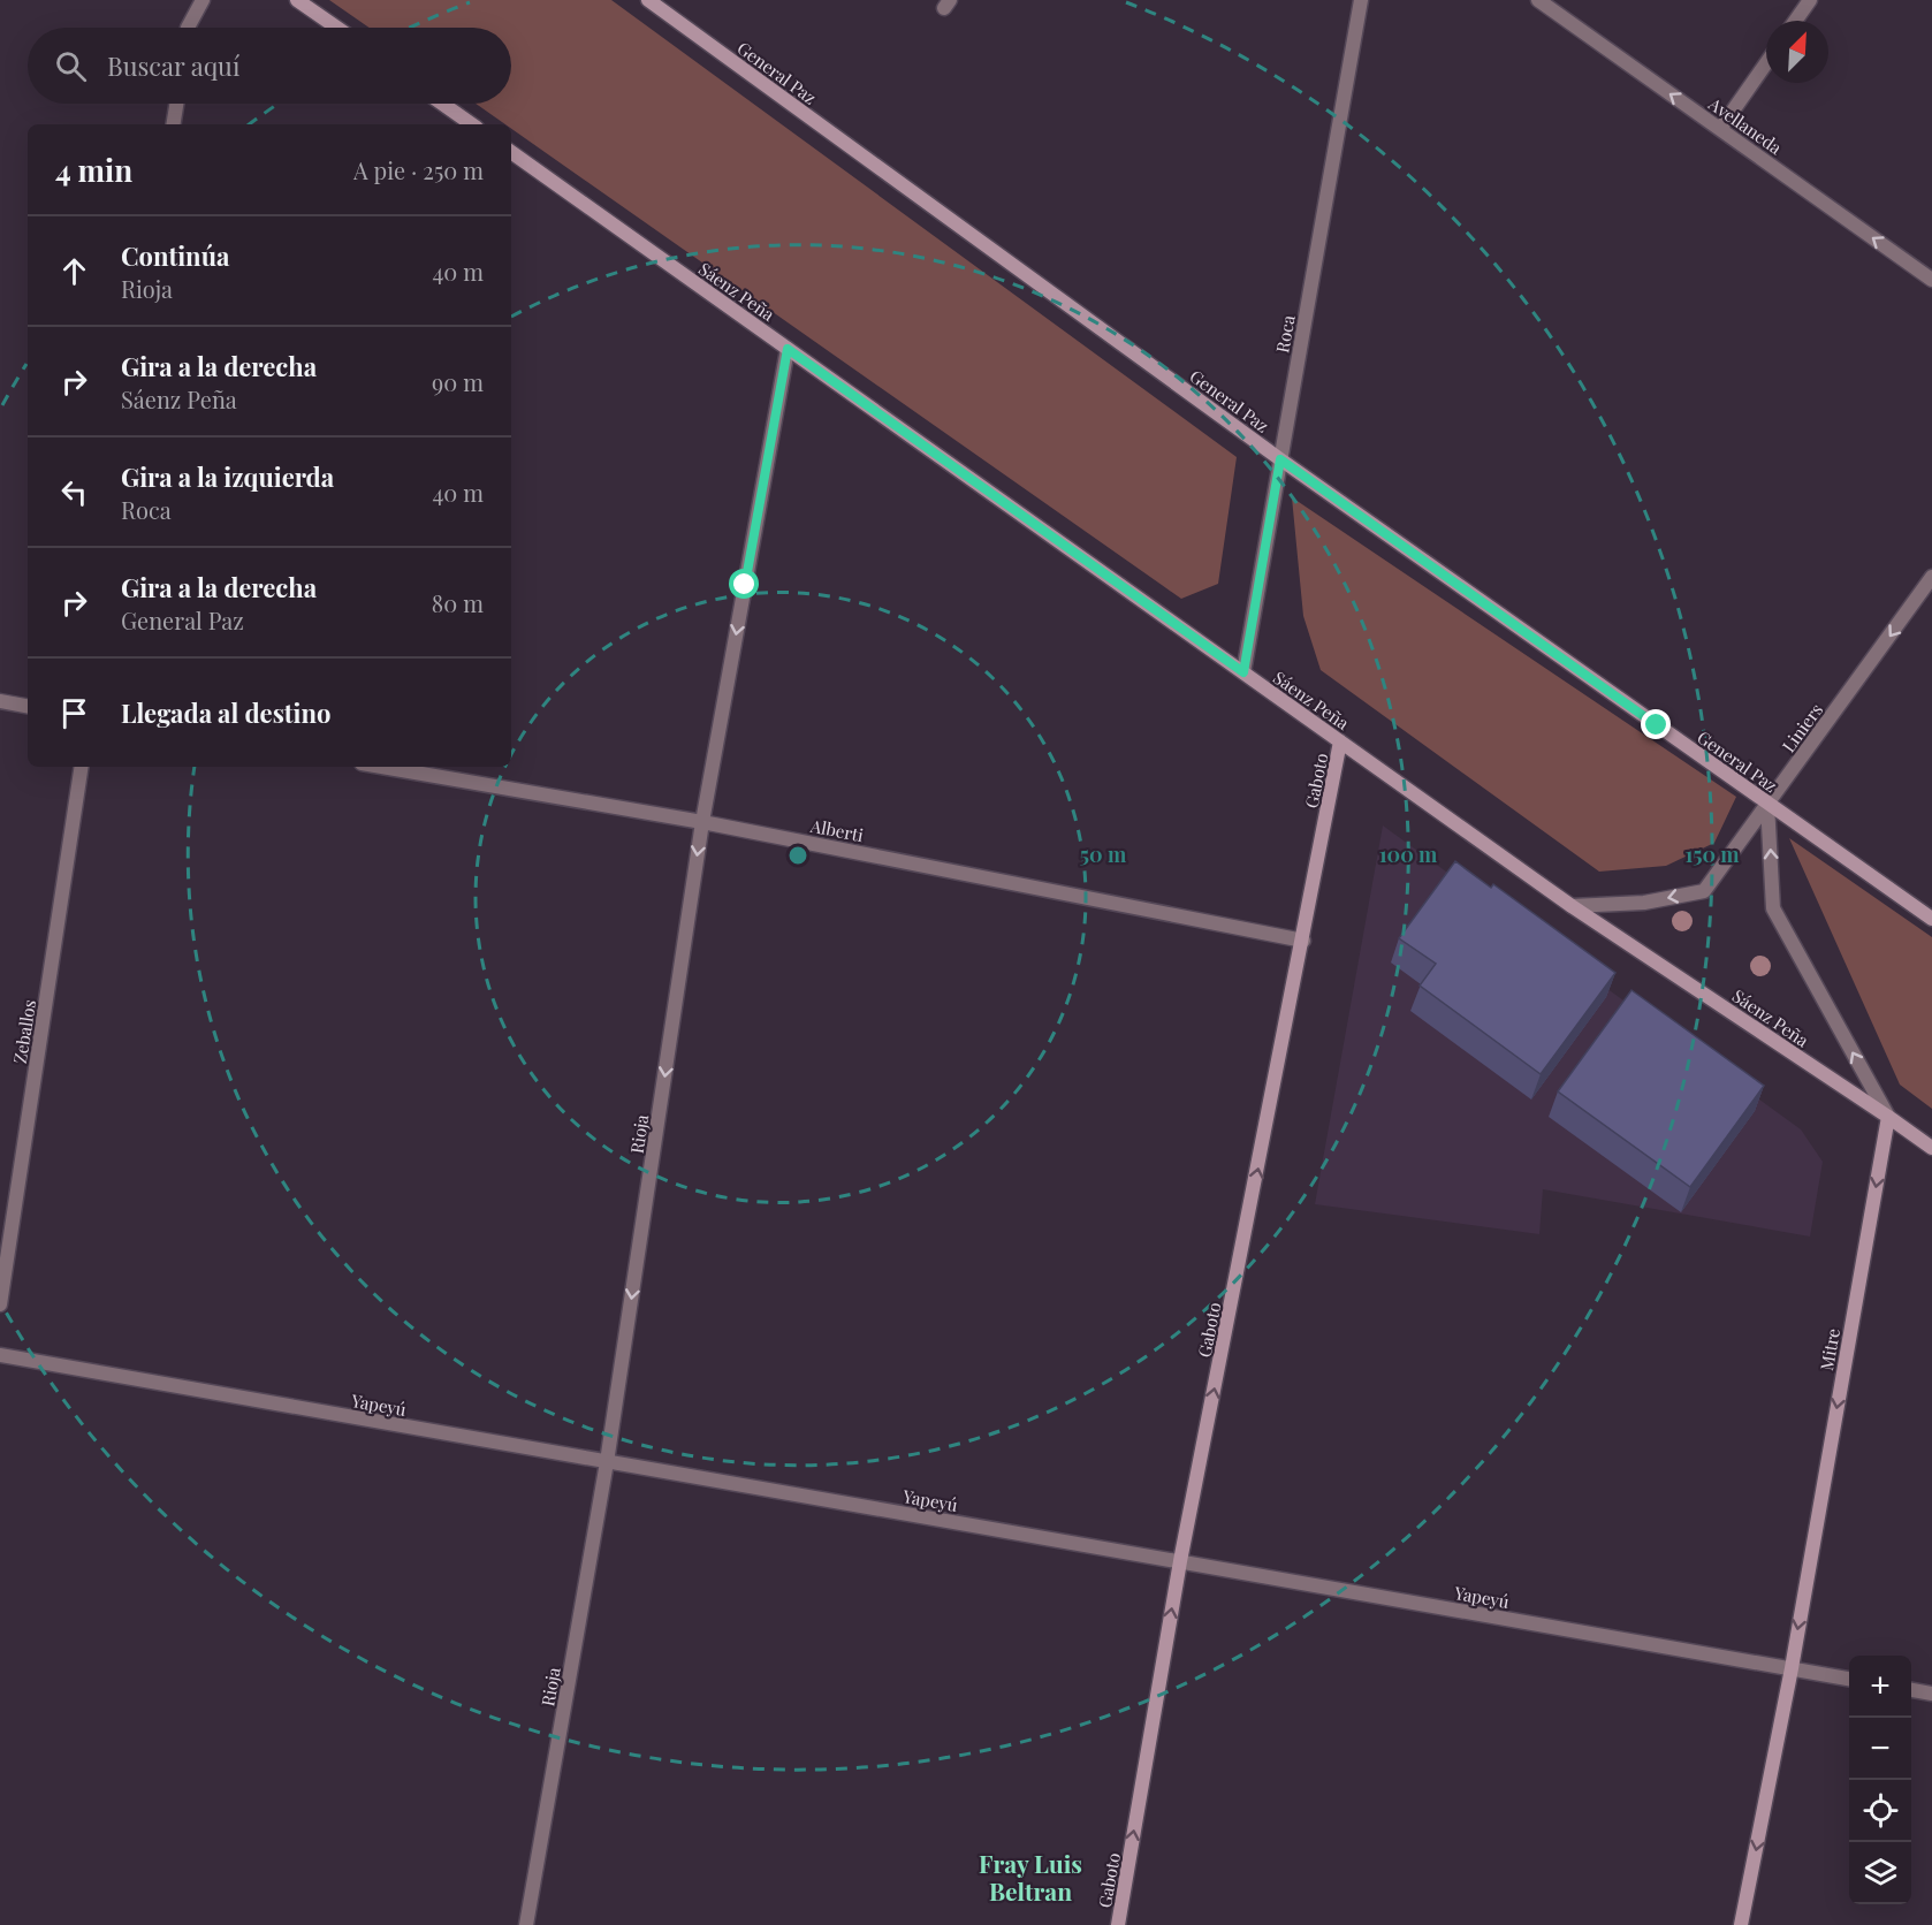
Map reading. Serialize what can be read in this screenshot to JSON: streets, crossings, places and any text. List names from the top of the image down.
{
  "streets": {
    "street": [
      "General Paz",
      "Avellaneda",
      "Sáenz Peña",
      "Roca",
      "Liniers",
      "Gaboto",
      "Alberti",
      "Zeballos",
      "Rioja",
      "Mitre",
      "Yapeyú"
    ]
  },
  "crossings": [
    ["General Paz", "Roca"],
    ["General Paz", "Liniers"],
    ["Sáenz Peña", "Roca"],
    ["Sáenz Peña", "Liniers"],
    ["Sáenz Peña", "Gaboto"],
    ["Sáenz Peña", "Rioja"],
    ["Sáenz Peña", "Mitre"],
    ["Gaboto", "Alberti"],
    ["Gaboto", "Yapeyú"],
    ["Alberti", "Rioja"],
    ["Rioja", "Yapeyú"],
    ["Mitre", "Yapeyú"]
  ],
  "one_way": [
    "Avellaneda",
    "Liniers",
    "Gaboto",
    "Rioja",
    "Mitre"
  ],
  "districts": ["Fray Luis Beltran"],
  "north": "top right",
  "page": {
    "search": "Buscar aquí",
    "heading": ["4 min", "A pie · 250 m"],
    "list": [
      ["Continúa", "Rioja", "40 m"],
      ["Gira a la derecha", "Sáenz Peña", "90 m"],
      ["Gira a la izquierda", "Roca", "40 m"],
      ["Gira a la derecha", "General Paz", "80 m"],
      "Llegada al destino"
    ],
    "map_buttons": ["+", "−"]
  },
  "rings": ["50 m", "100 m", "150 m"]
}
